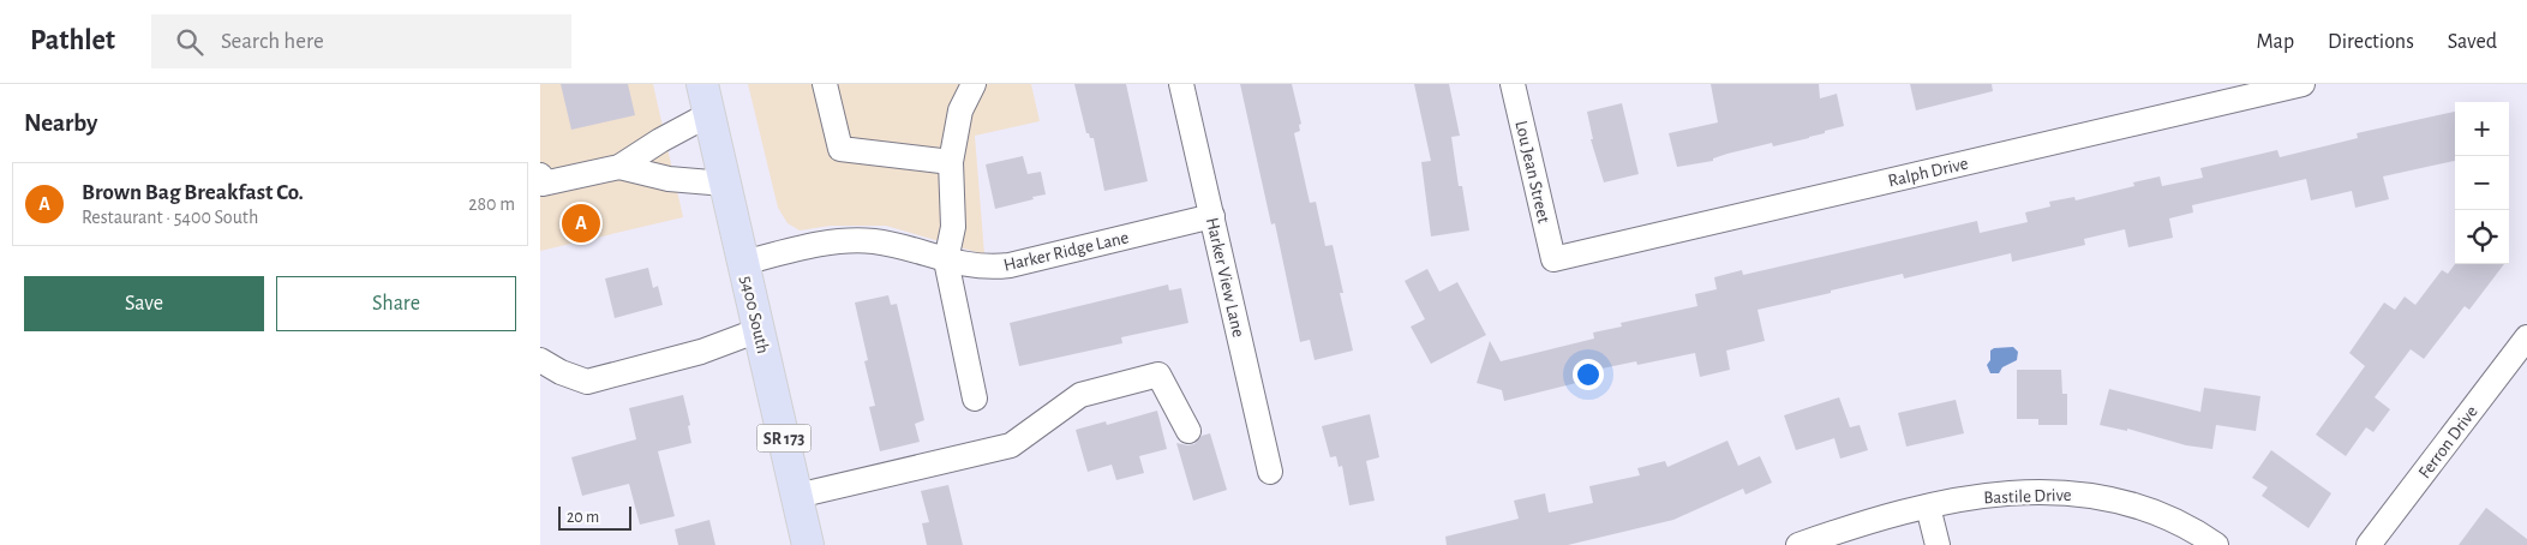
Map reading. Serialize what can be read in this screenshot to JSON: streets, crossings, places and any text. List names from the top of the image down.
{
  "streets": {
    "main road": ["5400 South", "SR 173"],
    "street": [
      "Lou Jean Street",
      "Ralph Drive",
      "Harker Ridge Lane",
      "Harker View Lane",
      "Ferron Drive",
      "Bastile Drive"
    ]
  },
  "crossings": [
    ["Lou Jean Street", "Ralph Drive"],
    ["Harker Ridge Lane", "Harker View Lane"],
    ["Harker Ridge Lane", "5400 South"]
  ],
  "scale_bar": "20 m",
  "page": {
    "header": "Pathlet",
    "search": "Search here",
    "nav": ["Map", "Directions", "Saved"],
    "heading": "Nearby",
    "map_buttons": ["+", "−"],
    "list": [
      {
        "mark": "A",
        "name": "Brown Bag Breakfast Co.",
        "note": "Restaurant · 5400 South",
        "value": "280 m"
      }
    ],
    "pins": "A",
    "buttons": ["Save", "Share"],
    "scale": "20 m"
  }
}
